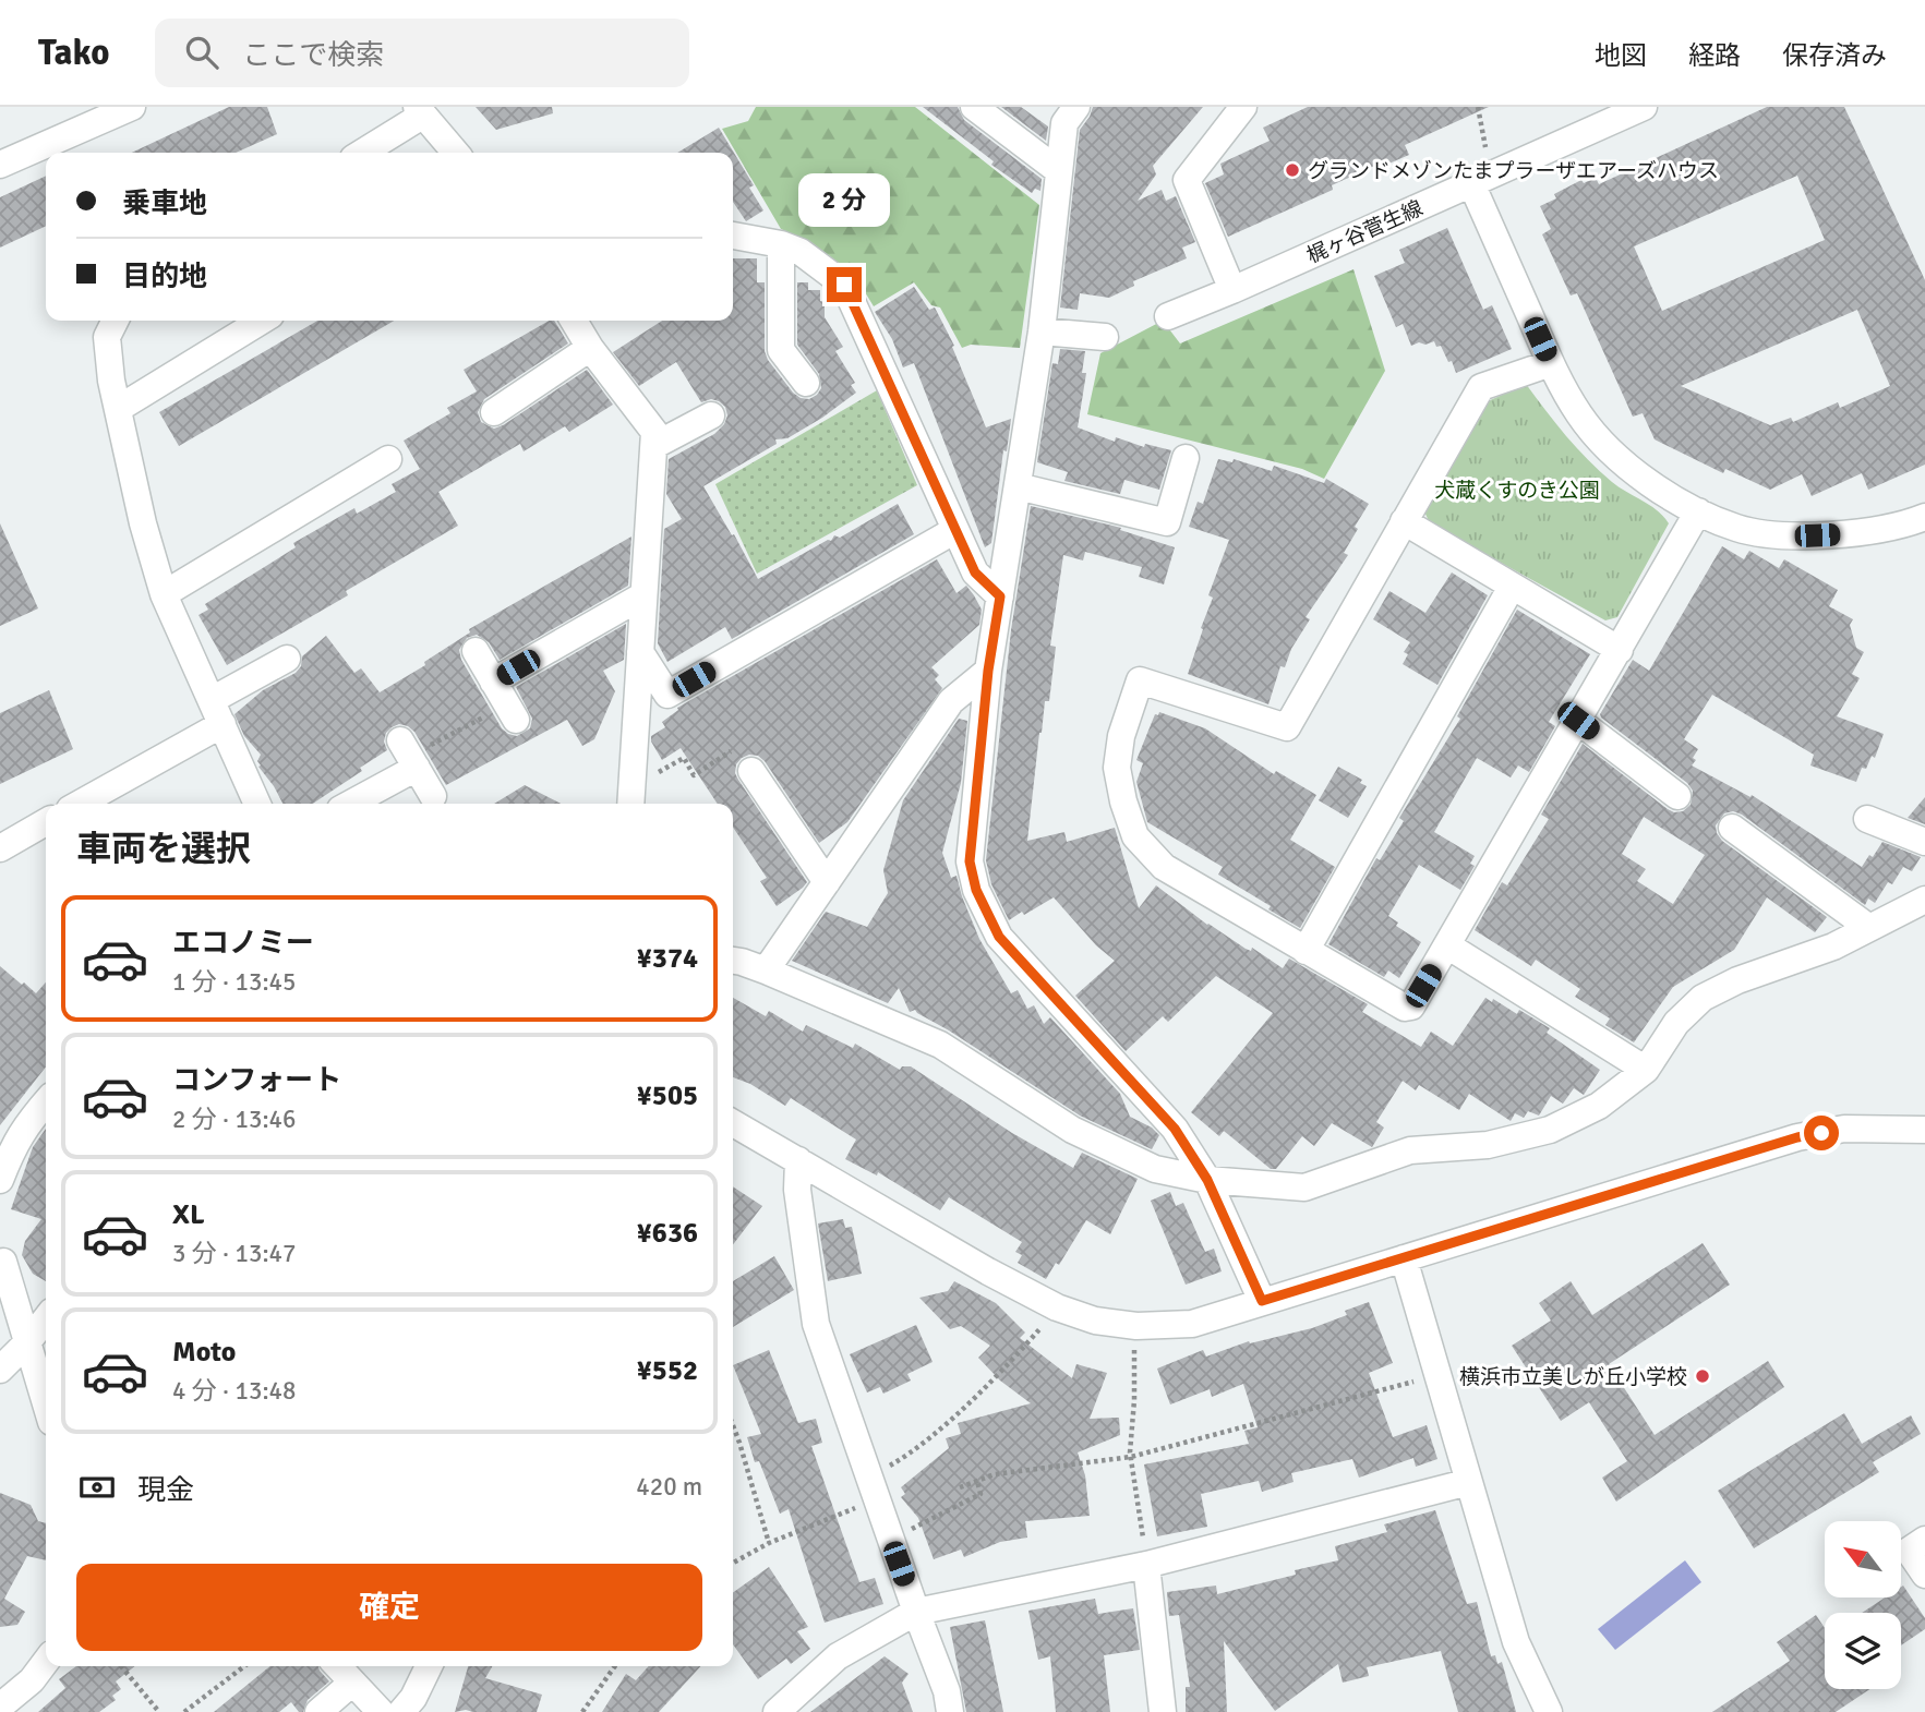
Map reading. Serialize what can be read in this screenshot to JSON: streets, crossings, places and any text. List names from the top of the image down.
{
  "streets": {
    "street": ["梶ヶ谷菅生線"]
  },
  "parks": ["犬蔵くすのき公園"],
  "places": ["グランドメゾンたまプラーザエアーズハウス", "横浜市立美しが丘小学校"],
  "north": "top left",
  "page": {
    "header": "Tako",
    "search": "ここで検索",
    "nav": ["地図", "経路", "保存済み"],
    "banner": ["乗車地", "目的地"],
    "bubble": "2 分",
    "heading": "車両を選択",
    "list": [
      {
        "name": "エコノミー",
        "note": "1 分 · 13:45",
        "value": "¥374"
      },
      {
        "name": "コンフォート",
        "note": "2 分 · 13:46",
        "value": "¥505"
      },
      {
        "name": "XL",
        "note": "3 分 · 13:47",
        "value": "¥636"
      },
      {
        "name": "Moto",
        "note": "4 分 · 13:48",
        "value": "¥552"
      }
    ],
    "pay": ["現金", "420 m"],
    "buttons": "確定"
  }
}
